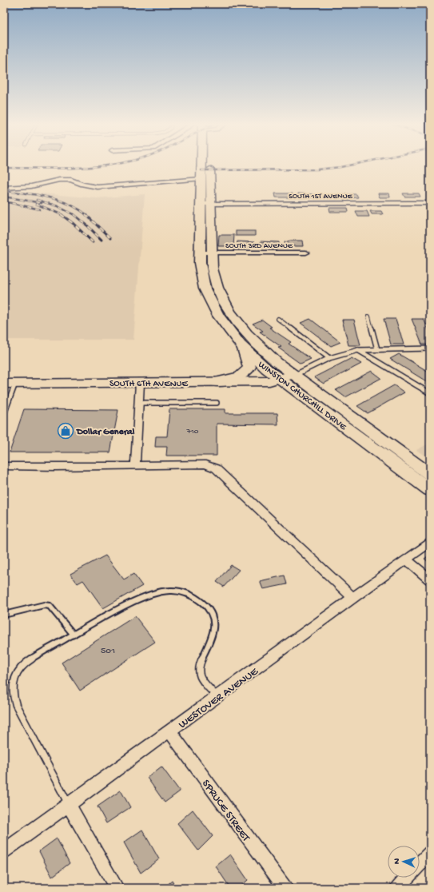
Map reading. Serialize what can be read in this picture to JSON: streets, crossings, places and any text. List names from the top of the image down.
{
  "streets": {
    "highway": ["WINSTON CHURCHILL DRIVE"],
    "main road": ["SOUTH 6TH AVENUE"],
    "street": [
      "SOUTH 1ST AVENUE",
      "SOUTH 3RD AVENUE",
      "WESTOVER AVENUE",
      "SPRUCE STREET"
    ]
  },
  "crossings": [
    ["SOUTH 1ST AVENUE", "WINSTON CHURCHILL DRIVE"],
    ["SOUTH 3RD AVENUE", "WINSTON CHURCHILL DRIVE"],
    ["SOUTH 6TH AVENUE", "WINSTON CHURCHILL DRIVE"],
    ["WESTOVER AVENUE", "SPRUCE STREET"]
  ],
  "places": {
    "shop": ["Dollar General"]
  },
  "house_numbers": ["710", "501"],
  "north": "left"
}
